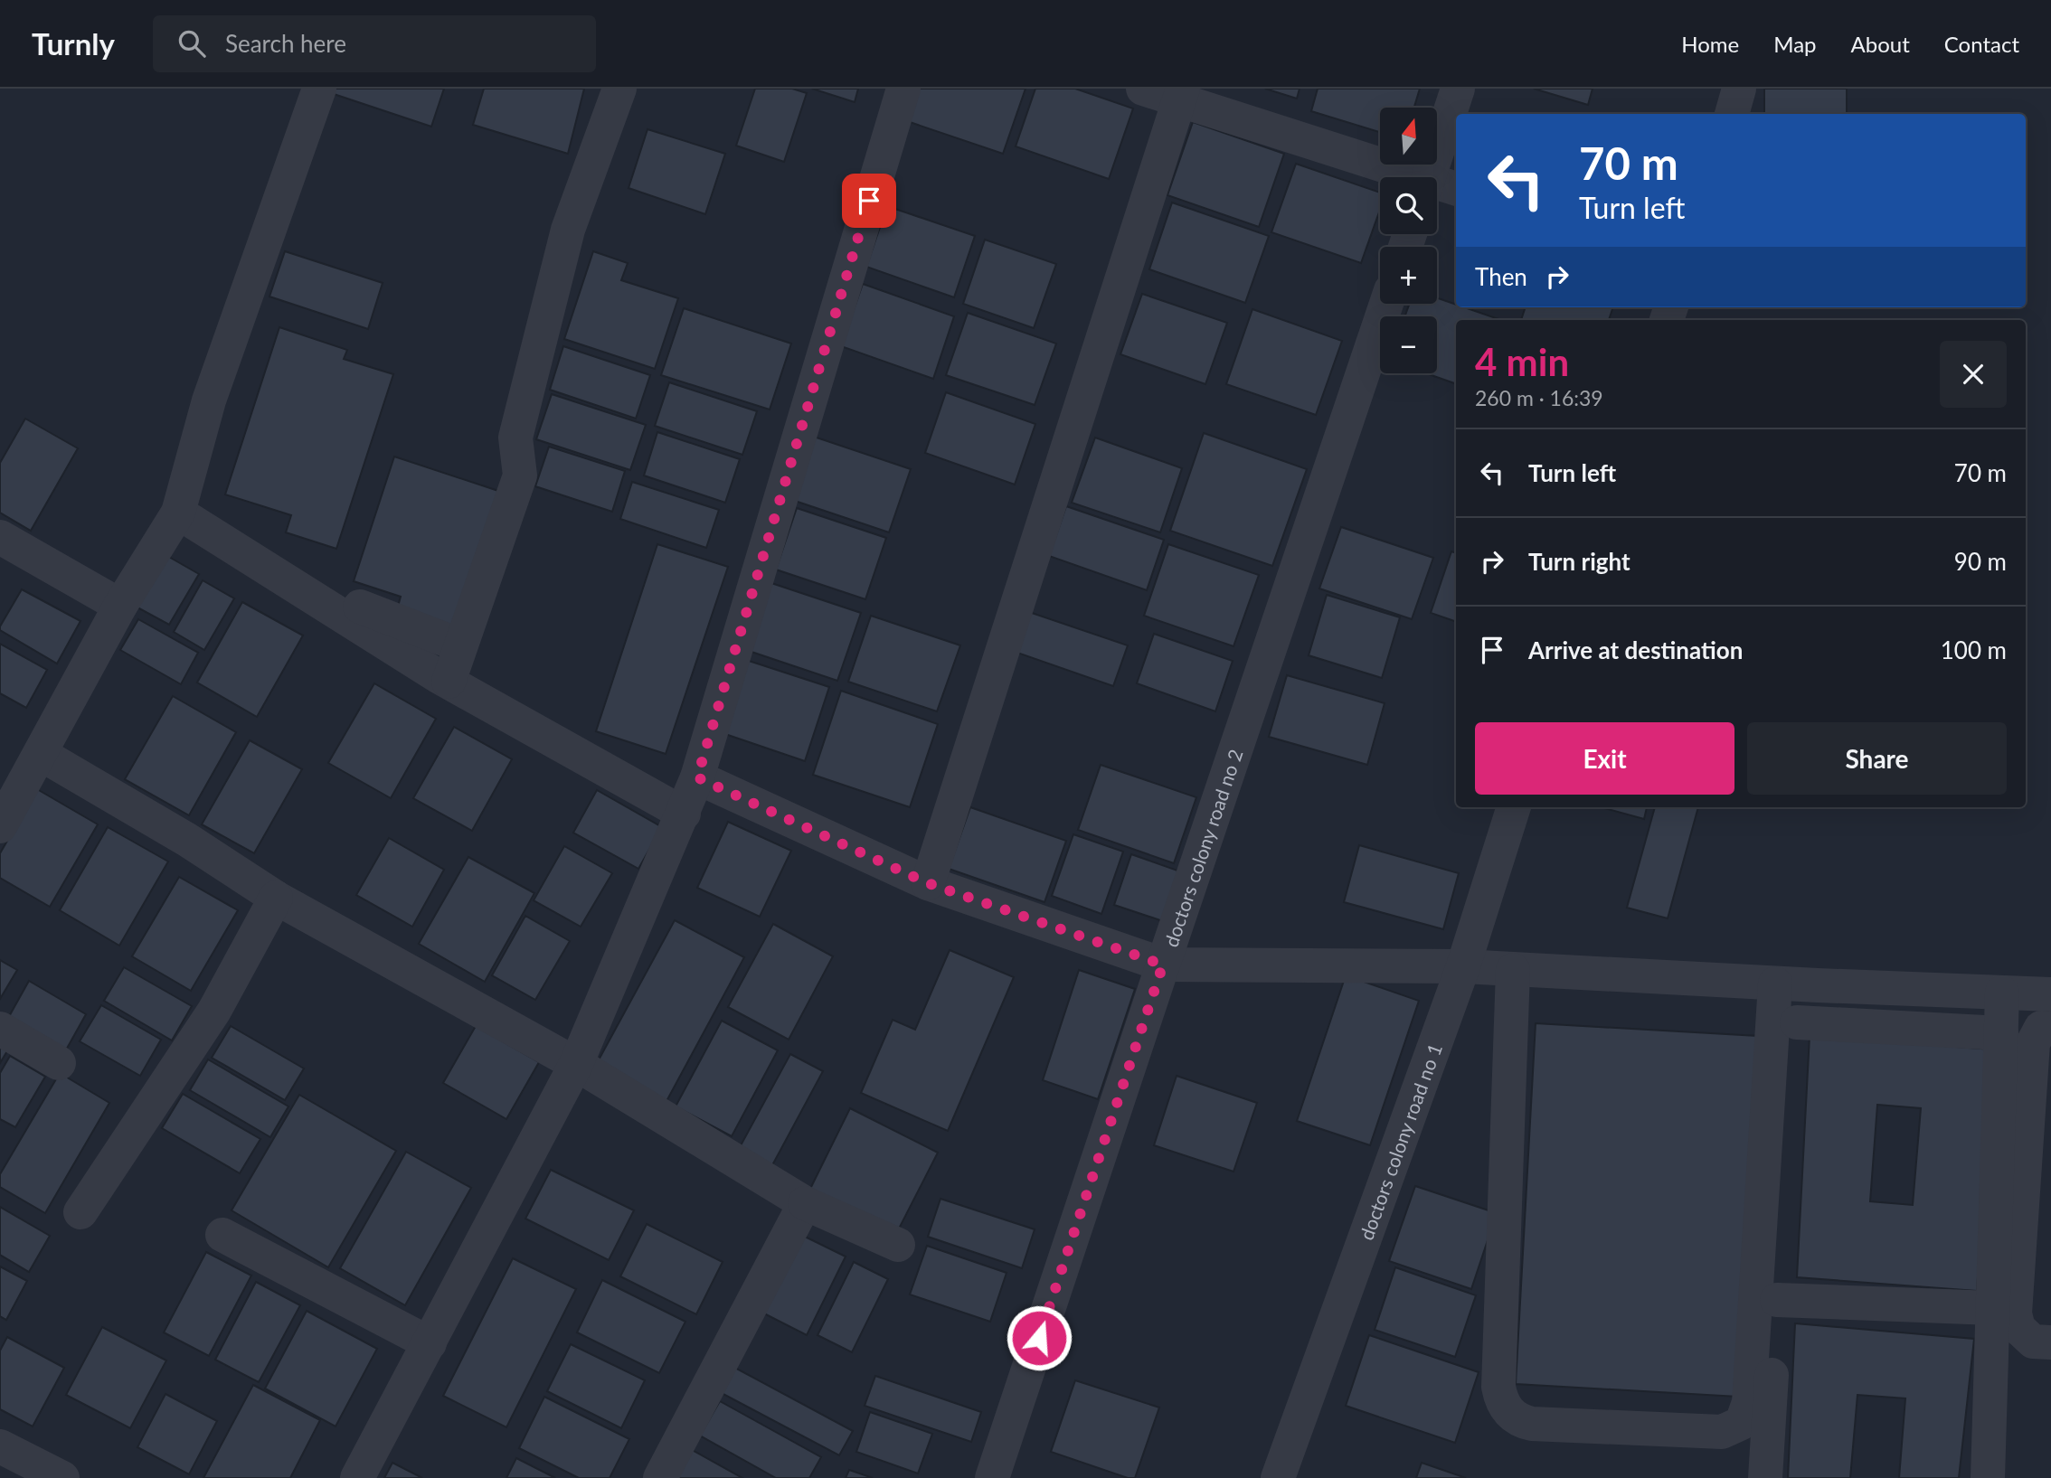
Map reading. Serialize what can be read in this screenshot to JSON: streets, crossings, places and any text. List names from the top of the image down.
{
  "streets": {
    "street": ["doctors colony road no 2", "doctors colony road no 1"]
  },
  "north": "top",
  "page": {
    "header": "Turnly",
    "search": "Search here",
    "nav": [
      "Home",
      "Map",
      "About",
      "Contact"
    ],
    "map_buttons": ["+", "−"],
    "turn": ["70 m", "Turn left"],
    "then": "Then",
    "heading": ["4 min", "260 m · 16:39"],
    "list": [
      {
        "name": "Turn left",
        "value": "70 m"
      },
      {
        "name": "Turn right",
        "value": "90 m"
      },
      {
        "name": "Arrive at destination",
        "value": "100 m"
      }
    ],
    "buttons": ["Exit", "Share"]
  }
}
